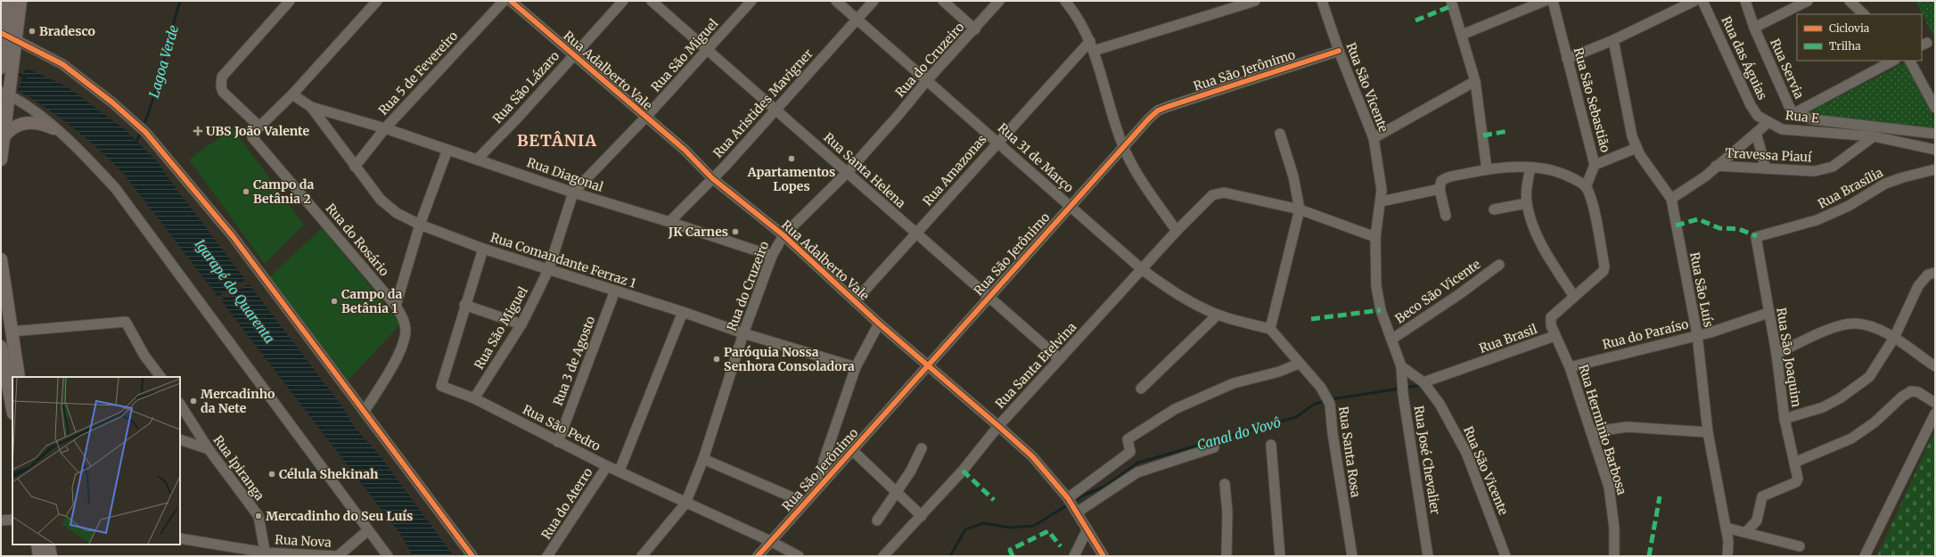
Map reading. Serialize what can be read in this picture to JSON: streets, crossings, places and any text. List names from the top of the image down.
{
  "streets": {
    "street": [
      "Rua São Miguel",
      "Rua das Águias",
      "Rua do Cruzeiro",
      "Rua Servia",
      "Rua Adalberto Vale",
      "Rua São Jerônimo",
      "Rua 5 de Fevereiro",
      "Rua São Lázaro",
      "Rua São Vicente",
      "Rua São Sebastião",
      "Rua Aristides Mavigner",
      "Rua E",
      "Travessa Piauí",
      "Rua 31 de Março",
      "Rua Santa Helena",
      "Rua Amazonas",
      "Rua Diagonal",
      "Rua Brasília",
      "Rua do Rosário",
      "Rua Comandante Ferraz 1",
      "Rua São Luís",
      "Beco São Vicente",
      "Rua do Paraíso",
      "Rua Brasil",
      "Rua São Joaquim",
      "Rua 3 de Agosto",
      "Rua Santa Etelvina",
      "Rua São Pedro",
      "Rua Herminio Barbosa",
      "Rua Santa Rosa",
      "Rua José Chevalier",
      "Rua Ipiranga",
      "Rua do Aterro",
      "Rua Nova"
    ]
  },
  "crossings": [
    ["Rua São Miguel", "Rua Adalberto Vale"],
    ["Rua São Miguel", "Rua Santa Helena"],
    ["Rua São Miguel", "Rua Diagonal"],
    ["Rua São Miguel", "Rua Comandante Ferraz 1"],
    ["Rua São Miguel", "Rua São Pedro"],
    ["Rua das Águias", "Rua E"],
    ["Rua do Cruzeiro", "Rua Adalberto Vale"],
    ["Rua do Cruzeiro", "Rua 31 de Março"],
    ["Rua do Cruzeiro", "Rua Santa Helena"],
    ["Rua do Cruzeiro", "Rua Diagonal"],
    ["Rua do Cruzeiro", "Rua Comandante Ferraz 1"],
    ["Rua do Cruzeiro", "Rua São Pedro"],
    ["Rua Adalberto Vale", "Rua São Jerônimo"],
    ["Rua Adalberto Vale", "Rua São Lázaro"],
    ["Rua Adalberto Vale", "Rua Aristides Mavigner"],
    ["Rua Adalberto Vale", "Rua Amazonas"],
    ["Rua Adalberto Vale", "Rua Santa Etelvina"],
    ["Rua São Jerônimo", "Rua São Vicente"],
    ["Rua São Jerônimo", "Rua 31 de Março"],
    ["Rua São Jerônimo", "Rua Santa Helena"],
    ["Rua São Jerônimo", "Rua São Pedro"],
    ["Rua 5 de Fevereiro", "Rua Diagonal"],
    ["Rua 5 de Fevereiro", "Rua Comandante Ferraz 1"],
    ["Rua São Lázaro", "Rua Diagonal"],
    ["Rua São Vicente", "Beco São Vicente"],
    ["Rua São Vicente", "Rua Brasil"],
    ["Rua São Vicente", "Rua José Chevalier"],
    ["Rua Aristides Mavigner", "Rua 31 de Março"],
    ["Rua Aristides Mavigner", "Rua Santa Helena"],
    ["Rua Aristides Mavigner", "Rua Diagonal"],
    ["Rua E", "Travessa Piauí"],
    ["Rua E", "Rua São Luís"],
    ["Rua 31 de Março", "Rua Amazonas"],
    ["Rua 31 de Março", "Rua Santa Etelvina"],
    ["Rua 31 de Março", "Rua Santa Rosa"],
    ["Rua Santa Helena", "Rua Amazonas"],
    ["Rua Santa Helena", "Rua Santa Etelvina"],
    ["Rua Diagonal", "Rua do Rosário"],
    ["Rua Diagonal", "Rua Comandante Ferraz 1"],
    ["Rua Brasília", "Rua São Joaquim"],
    ["Rua do Rosário", "Rua Comandante Ferraz 1"],
    ["Rua Comandante Ferraz 1", "Rua 3 de Agosto"],
    ["Rua Comandante Ferraz 1", "Rua São Pedro"],
    ["Rua São Luís", "Rua do Paraíso"],
    ["Rua do Paraíso", "Rua São Joaquim"],
    ["Rua do Paraíso", "Rua Herminio Barbosa"],
    ["Rua Brasil", "Rua Herminio Barbosa"],
    ["Rua 3 de Agosto", "Rua São Pedro"],
    ["Rua São Pedro", "Rua do Aterro"],
    ["Rua Ipiranga", "Rua Nova"]
  ],
  "districts": ["BETÂNIA"],
  "water": ["Lagoa Verde", "Igarapé do Quarenta", "Canal do Vovô"],
  "places": {
    "other": [
      "Bradesco",
      "Apartamentos Lopes",
      "Campo da Betânia 2",
      "JK Carnes",
      "Campo da Betânia 1",
      "Paróquia Nossa Senhora Consoladora",
      "Mercadinho da Nete",
      "Célula Shekinah",
      "Mercadinho do Seu Luís"
    ],
    "health": ["UBS João Valente"]
  },
  "legend": ["Ciclovia", "Trilha"]
}
